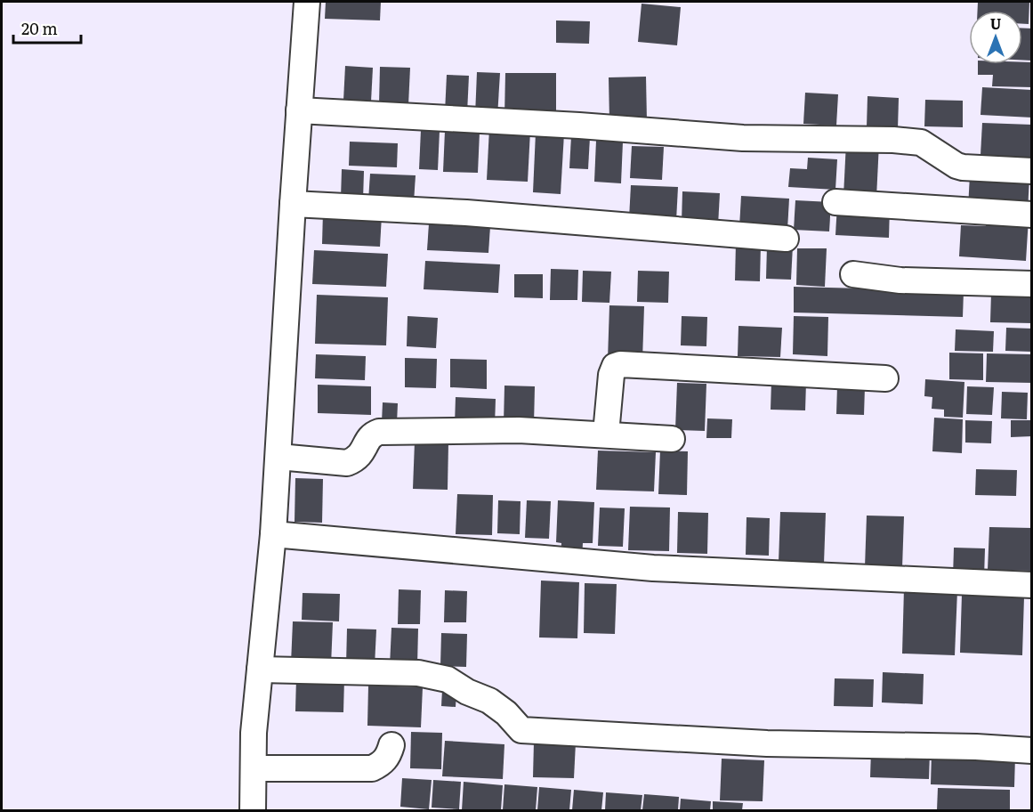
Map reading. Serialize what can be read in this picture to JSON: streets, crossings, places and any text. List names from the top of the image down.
{
  "scale_bar": "20 m",
  "north": "top"
}
